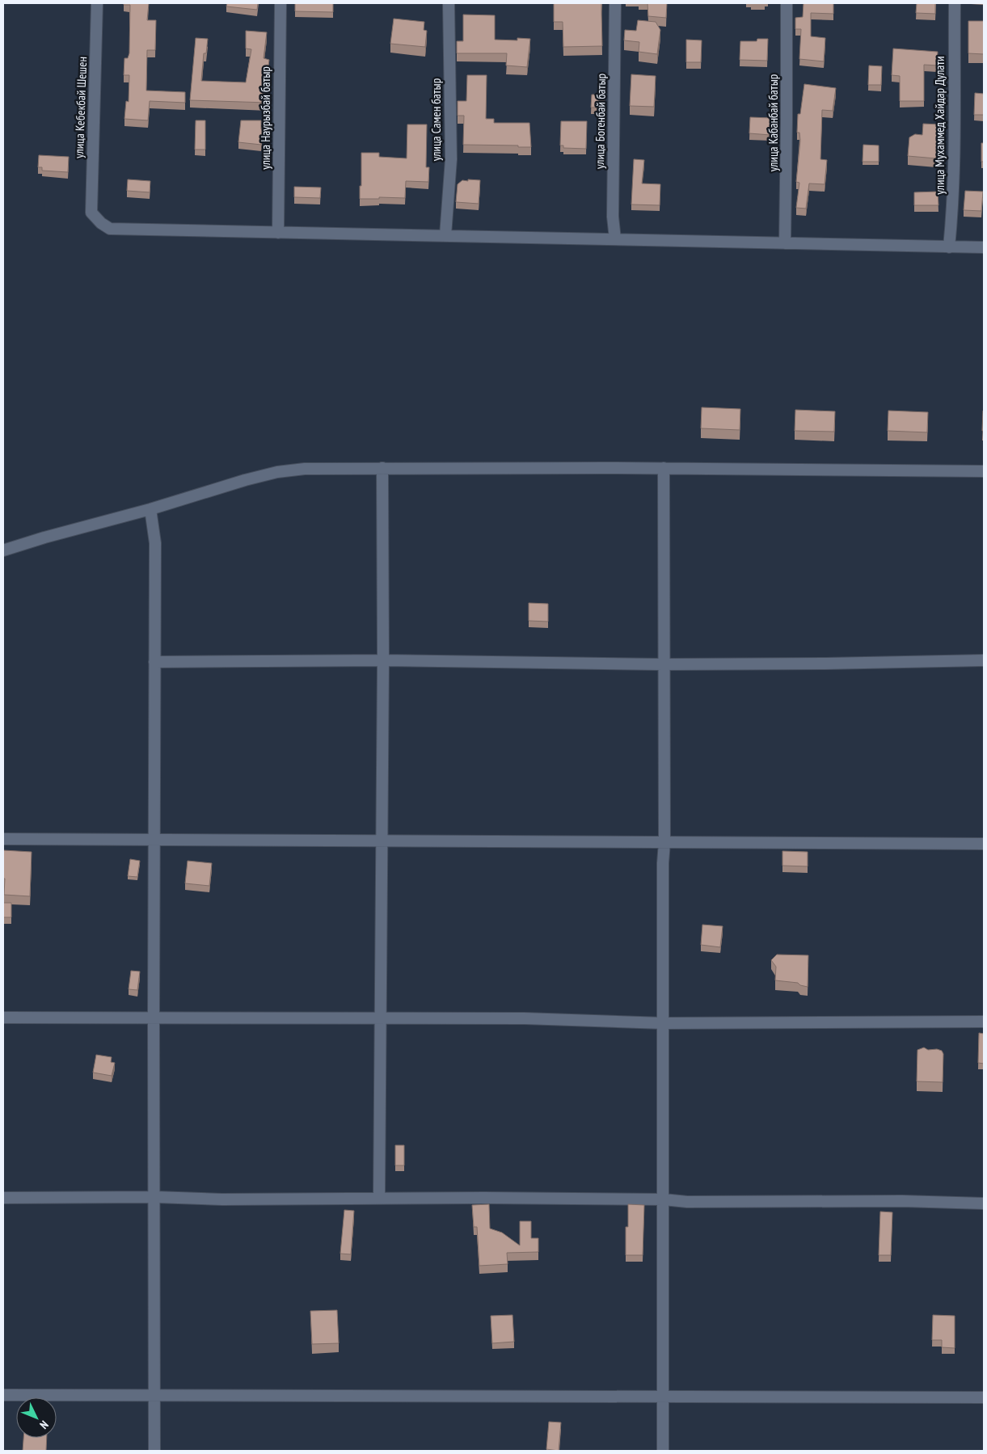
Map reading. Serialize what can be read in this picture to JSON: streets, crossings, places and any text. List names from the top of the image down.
{
  "streets": {
    "street": [
      "улица Кебекбай Шешен",
      "улица Наурызбай батыр",
      "улица Самен батыр",
      "улица Богенбай батыр",
      "улица Кабанбай батыр",
      "улица Мухаммед Хайдар Дулати"
    ]
  },
  "crossings": [
    ["улица Кебекбай Шешен", "улица Наурызбай батыр"]
  ],
  "north": "bottom right"
}
